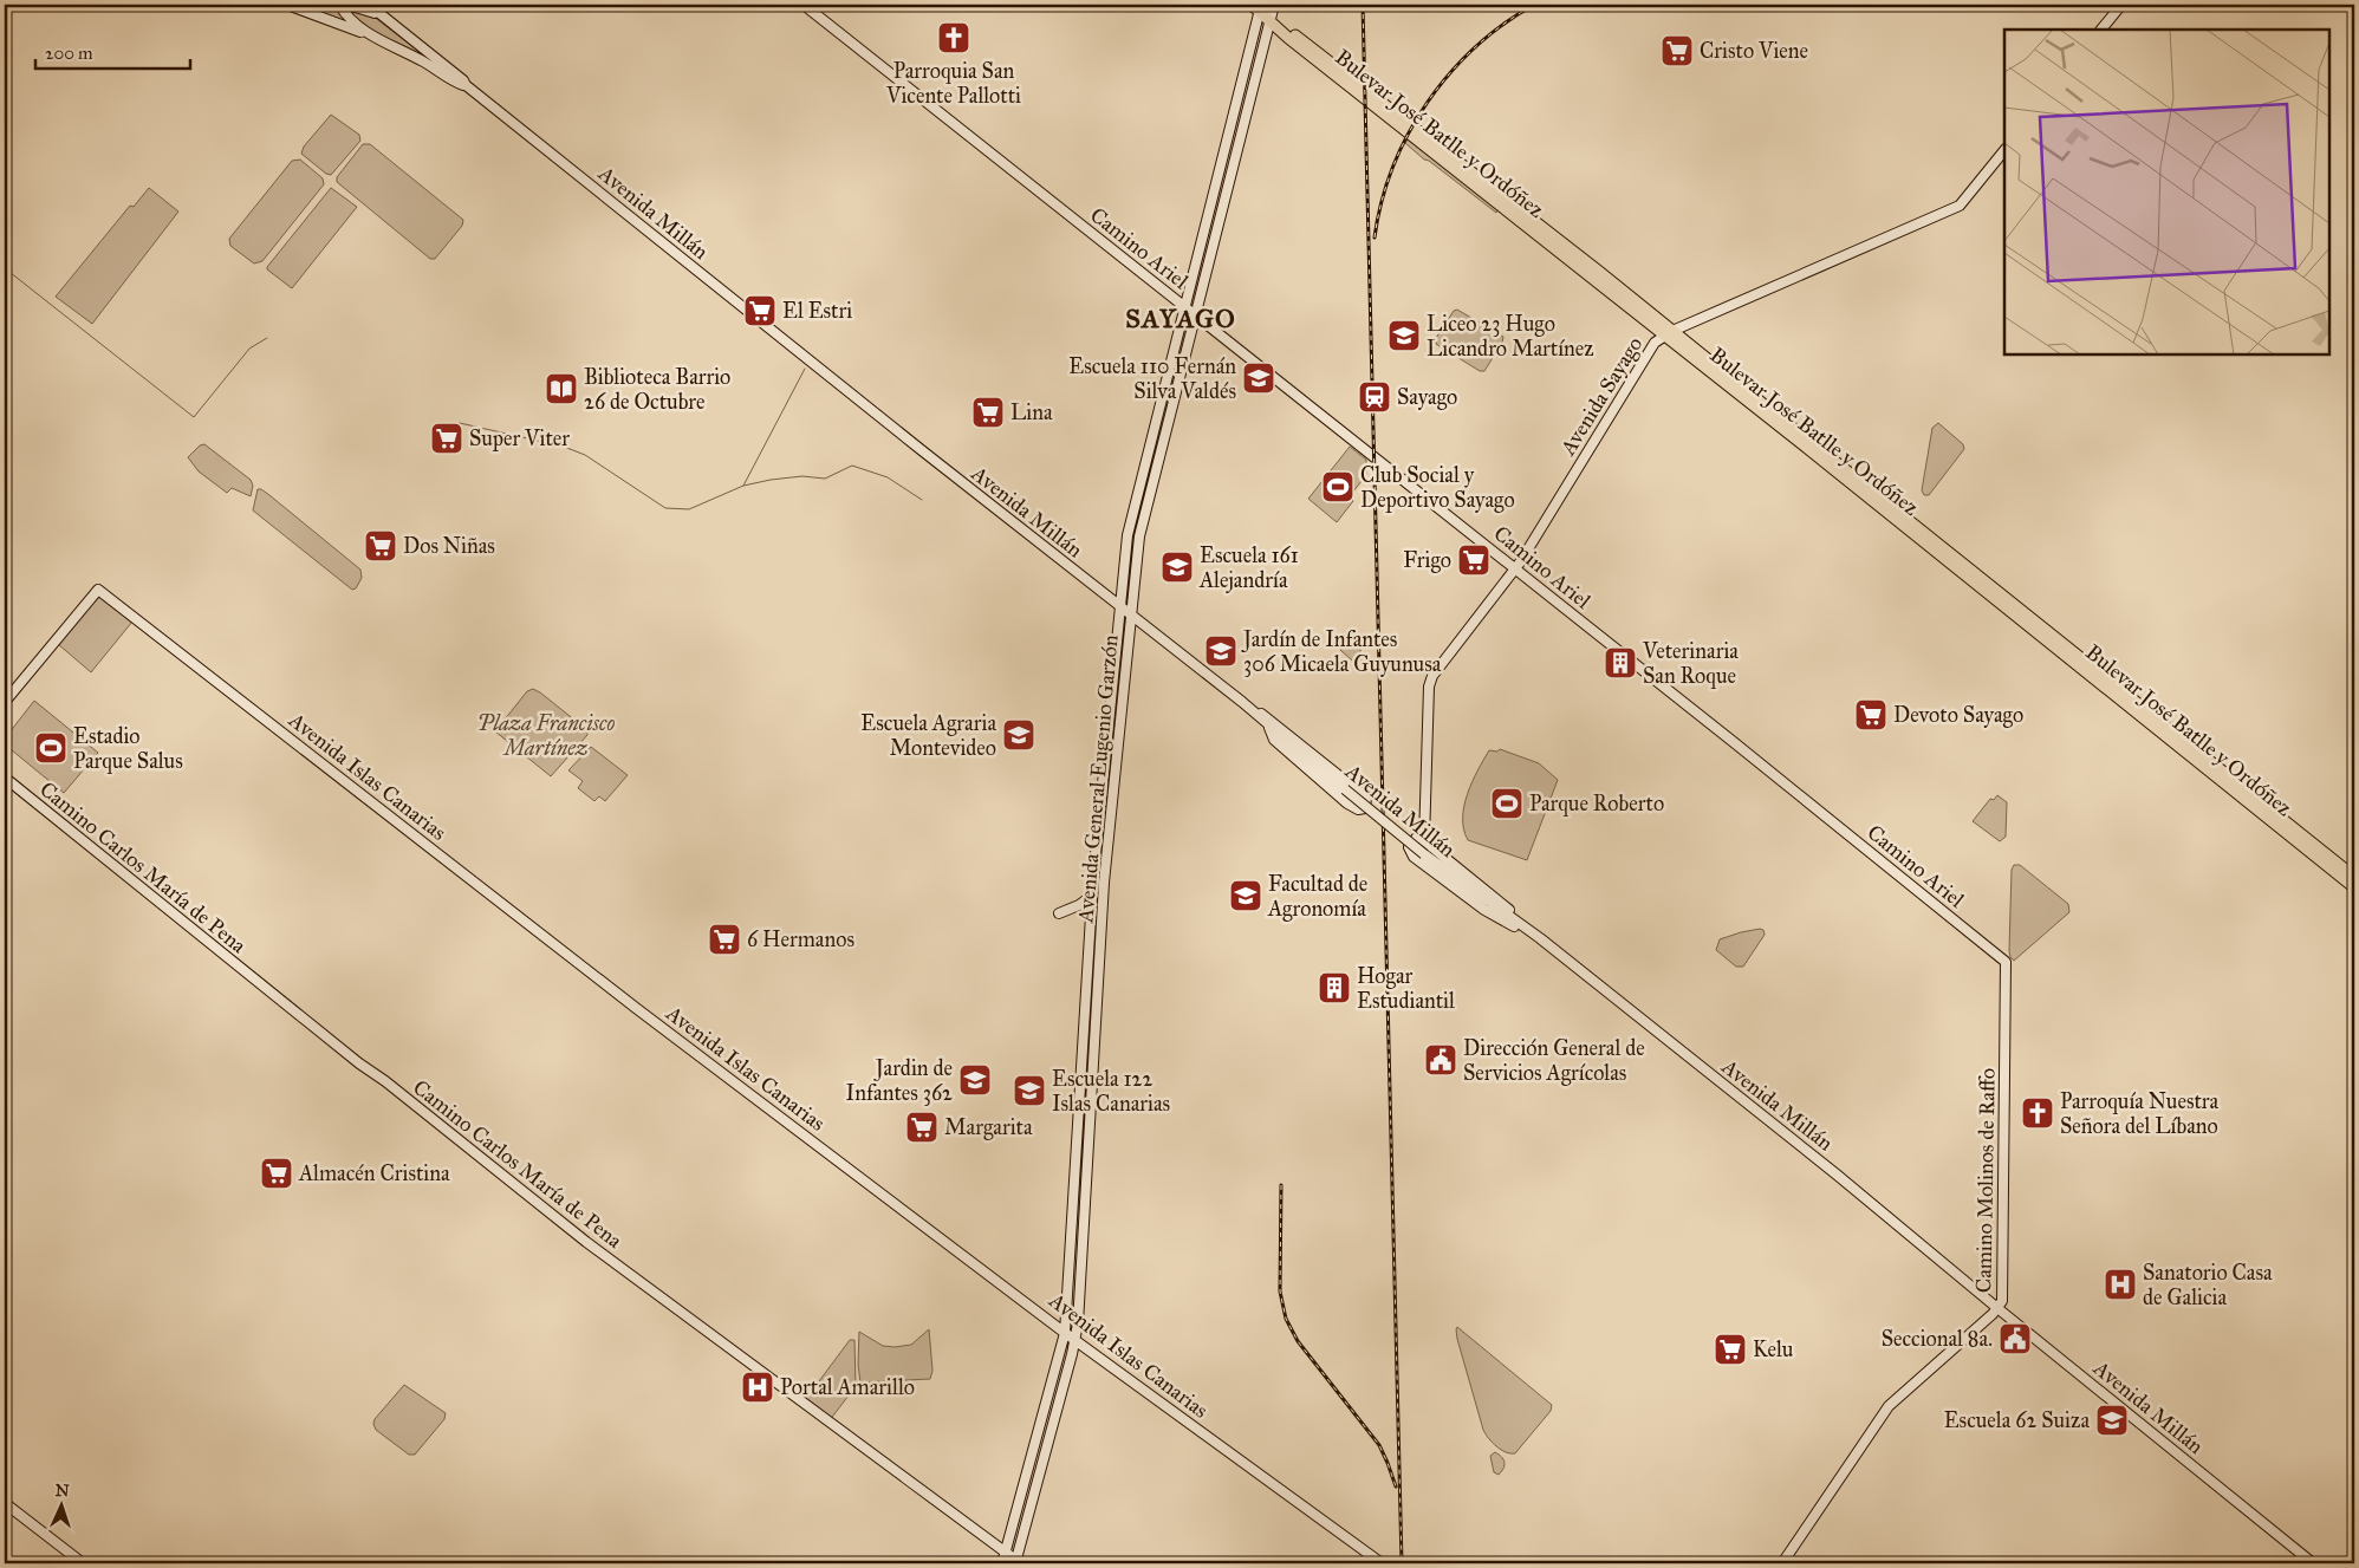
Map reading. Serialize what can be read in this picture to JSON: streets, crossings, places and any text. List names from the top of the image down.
{
  "streets": {
    "main road": [
      "Bulevar José Batlle y Ordóñez",
      "Avenida Millán",
      "Camino Ariel",
      "Avenida Sayago",
      "Avenida Islas Canarias",
      "Avenida General Eugenio Garzón",
      "Camino Carlos María de Pena",
      "Camino Molinos de Raffo"
    ]
  },
  "crossings": [
    ["Bulevar José Batlle y Ordóñez", "Avenida Sayago"],
    ["Bulevar José Batlle y Ordóñez", "Avenida General Eugenio Garzón"],
    ["Avenida Millán", "Avenida Sayago"],
    ["Avenida Millán", "Avenida General Eugenio Garzón"],
    ["Avenida Millán", "Camino Molinos de Raffo"],
    ["Camino Ariel", "Avenida Sayago"],
    ["Camino Ariel", "Avenida General Eugenio Garzón"],
    ["Camino Ariel", "Camino Molinos de Raffo"],
    ["Avenida Islas Canarias", "Avenida General Eugenio Garzón"],
    ["Avenida General Eugenio Garzón", "Camino Carlos María de Pena"]
  ],
  "districts": ["SAYAGO"],
  "parks": ["Plaza Francisco Martínez"],
  "places": {
    "church": ["Parroquia San Vicente Pallotti", "Parroquía Nuestra Señora del Líbano"],
    "supermarket": [
      "Cristo Viene",
      "El Estri",
      "Lina",
      "Super Viter",
      "Dos Niñas",
      "Frigo",
      "Devoto Sayago",
      "6 Hermanos",
      "Margarita",
      "Almacén Cristina",
      "Kelu"
    ],
    "school or university": [
      "Liceo 23 Hugo Licandro Martínez",
      "Escuela 110 Fernán Silva Valdés",
      "Escuela 161 Alejandría",
      "Jardín de Infantes 306 Micaela Guyunusa",
      "Escuela Agraria Montevideo",
      "Facultad de Agronomía",
      "Jardin de Infantes 362",
      "Escuela 122 Islas Canarias",
      "Escuela 62 Suiza"
    ],
    "library": ["Biblioteca Barrio 26 de Octubre"],
    "station": ["Sayago"],
    "sports": ["Club Social y Deportivo Sayago", "Estadio Parque Salus", "Parque Roberto"],
    "building": ["Veterinaria San Roque", "Hogar Estudiantil"],
    "public building": ["Dirección General de Servicios Agrícolas", "Seccional 8a."],
    "hospital": ["Sanatorio Casa de Galicia", "Portal Amarillo"]
  },
  "scale_bar": "200 m",
  "north": "top"
}
